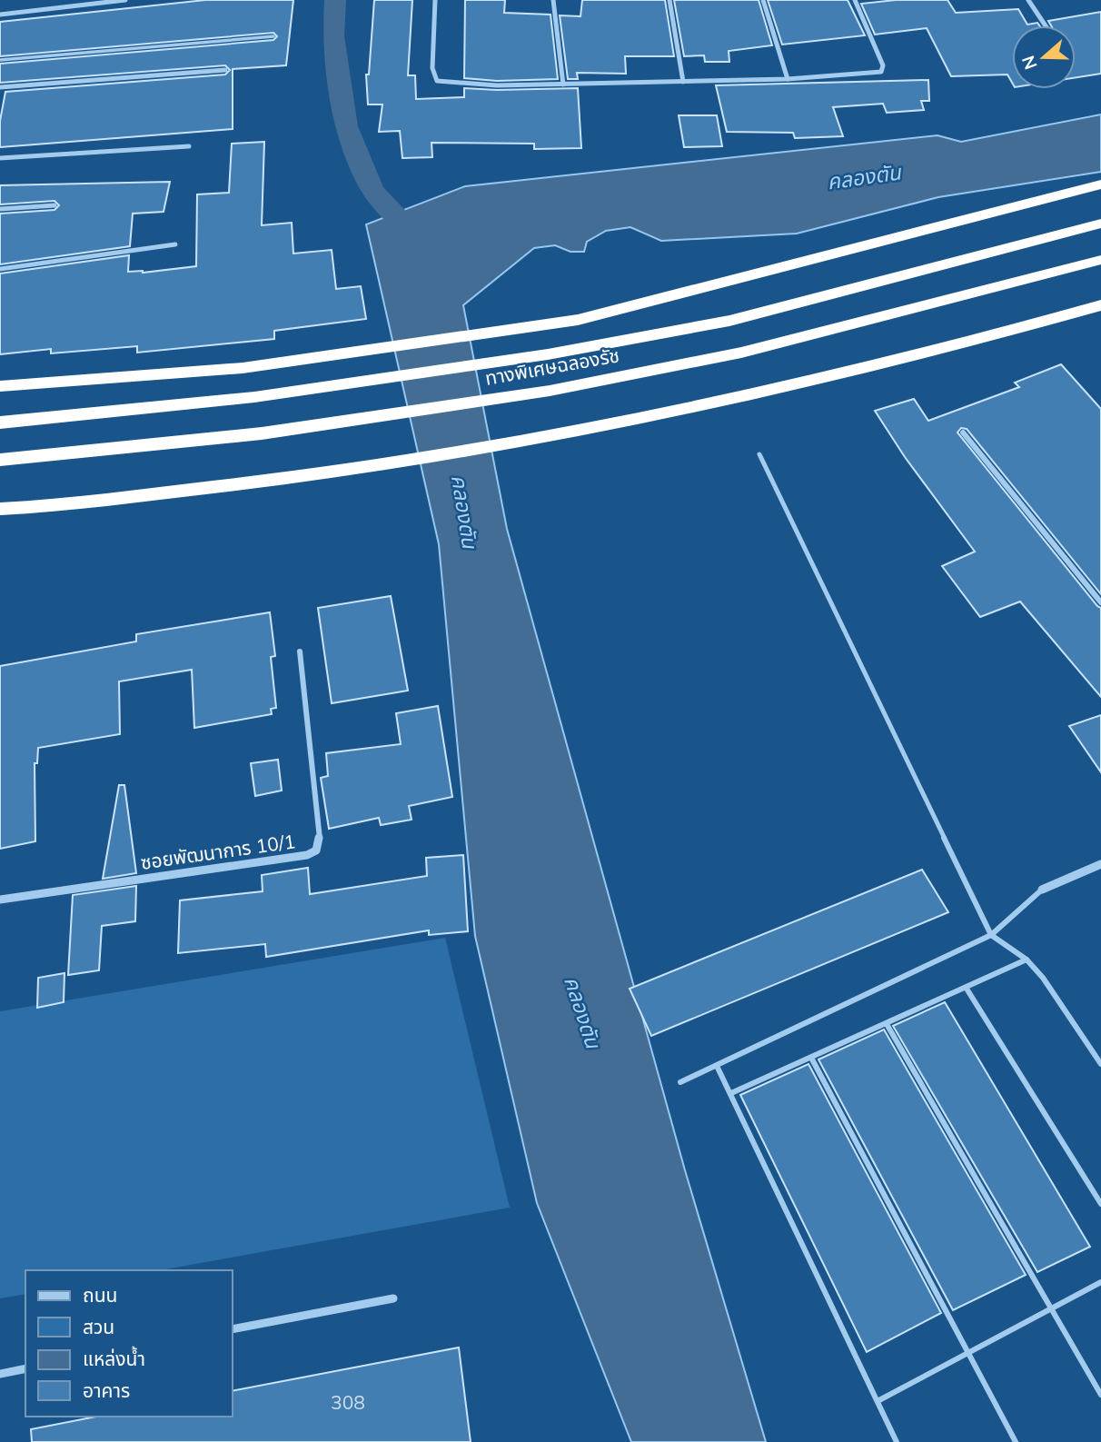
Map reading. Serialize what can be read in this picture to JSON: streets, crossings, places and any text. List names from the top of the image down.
{
  "streets": {
    "highway": ["ทางพิเศษฉลองรัช"],
    "street": ["ซอยพัฒนาการ 10/1"]
  },
  "water": ["คลองตัน"],
  "house_numbers": ["308"],
  "legend": [
    "ถนน",
    "สวน",
    "แหล่งน้ำ",
    "อาคาร"
  ],
  "north": "left"
}
